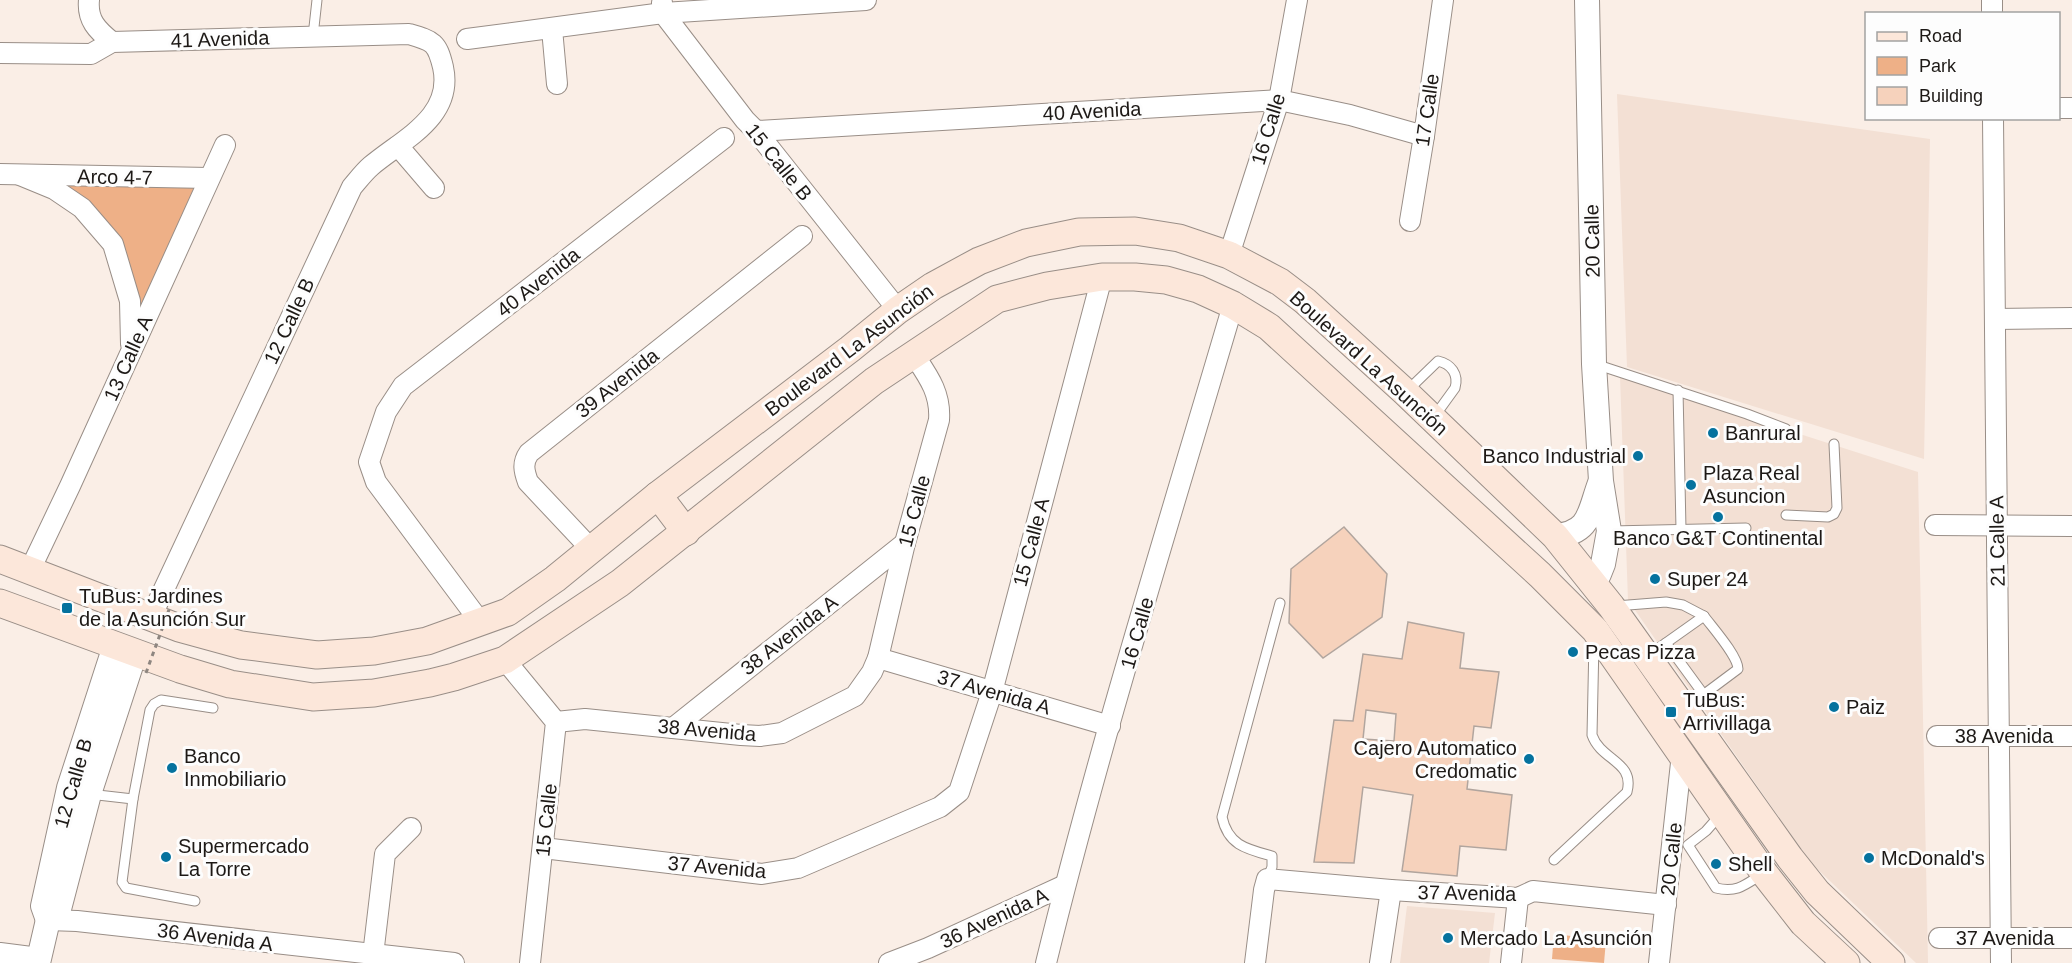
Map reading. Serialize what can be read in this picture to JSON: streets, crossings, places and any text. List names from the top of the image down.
{
  "streets": {
    "main road": ["Boulevard La Asunción"],
    "street": [
      "41 Avenida",
      "17 Calle",
      "40 Avenida",
      "16 Calle",
      "15 Calle B",
      "Arco 4-7",
      "20 Calle",
      "12 Calle B",
      "13 Calle A",
      "39 Avenida",
      "15 Calle",
      "21 Calle A",
      "15 Calle A",
      "38 Avenida A",
      "37 Avenida A",
      "38 Avenida",
      "37 Avenida",
      "36 Avenida A"
    ]
  },
  "crossings": [
    ["41 Avenida", "12 Calle B"],
    ["17 Calle", "40 Avenida"],
    ["40 Avenida", "16 Calle"],
    ["40 Avenida", "15 Calle B"],
    ["40 Avenida", "Boulevard La Asunción"],
    ["16 Calle", "Boulevard La Asunción"],
    ["16 Calle", "37 Avenida A"],
    ["16 Calle", "36 Avenida A"],
    ["15 Calle B", "Boulevard La Asunción"],
    ["Arco 4-7", "13 Calle A"],
    ["20 Calle", "Boulevard La Asunción"],
    ["20 Calle", "37 Avenida"],
    ["12 Calle B", "Boulevard La Asunción"],
    ["12 Calle B", "36 Avenida A"],
    ["Boulevard La Asunción", "13 Calle A"],
    ["Boulevard La Asunción", "39 Avenida"],
    ["Boulevard La Asunción", "15 Calle"],
    ["Boulevard La Asunción", "15 Calle A"],
    ["15 Calle", "38 Avenida A"],
    ["15 Calle", "37 Avenida A"],
    ["15 Calle", "38 Avenida"],
    ["15 Calle", "37 Avenida"],
    ["21 Calle A", "38 Avenida"],
    ["21 Calle A", "37 Avenida"],
    ["15 Calle A", "37 Avenida A"],
    ["15 Calle A", "37 Avenida"],
    ["38 Avenida A", "38 Avenida"],
    ["37 Avenida A", "38 Avenida"]
  ],
  "places": {
    "other": [
      "Banrural",
      "Banco Industrial",
      "Plaza Real Asuncion",
      "Banco G&T Continental",
      "Super 24",
      "Pecas Pizza",
      "Paiz",
      "Cajero Automatico Credomatic",
      "Banco Inmobiliario",
      "Supermercado La Torre",
      "McDonald's",
      "Shell",
      "Mercado La Asunción"
    ],
    "transit": ["TuBus: Jardines de la Asunción Sur", "TuBus: Arrivillaga"]
  },
  "legend": ["Road", "Park", "Building"]
}
